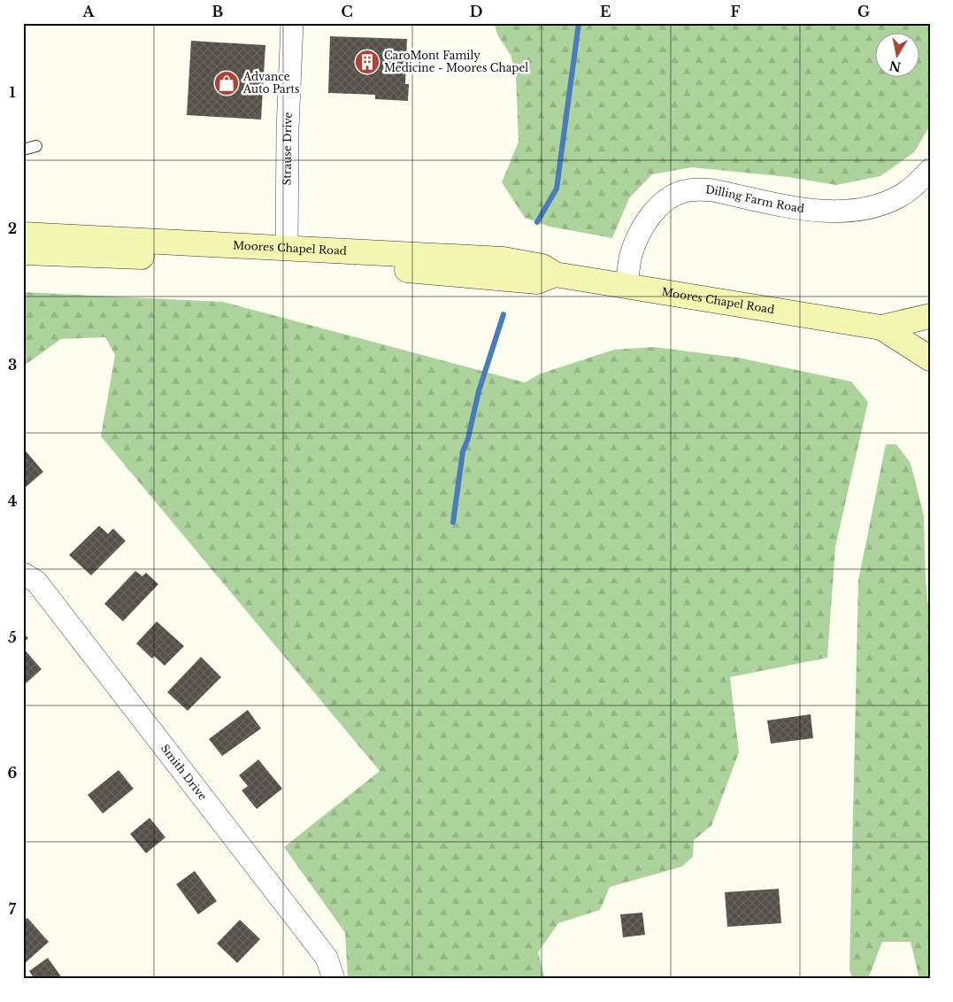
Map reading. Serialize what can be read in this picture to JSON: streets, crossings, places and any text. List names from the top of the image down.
{
  "streets": {
    "main road": ["Moores Chapel Road"],
    "street": ["Strause Drive", "Dilling Farm Road", "Smith Drive"]
  },
  "crossings": [
    ["Strause Drive", "Moores Chapel Road"],
    ["Dilling Farm Road", "Moores Chapel Road"]
  ],
  "places": {
    "building": ["CaroMont Family Medicine - Moores Chapel"],
    "shop": ["Advance Auto Parts"]
  },
  "north": "bottom",
  "grid": {
    "columns": [
      "A",
      "B",
      "C",
      "D",
      "E",
      "F",
      "G"
    ],
    "rows": [
      "1",
      "2",
      "3",
      "4",
      "5",
      "6",
      "7"
    ]
  }
}
